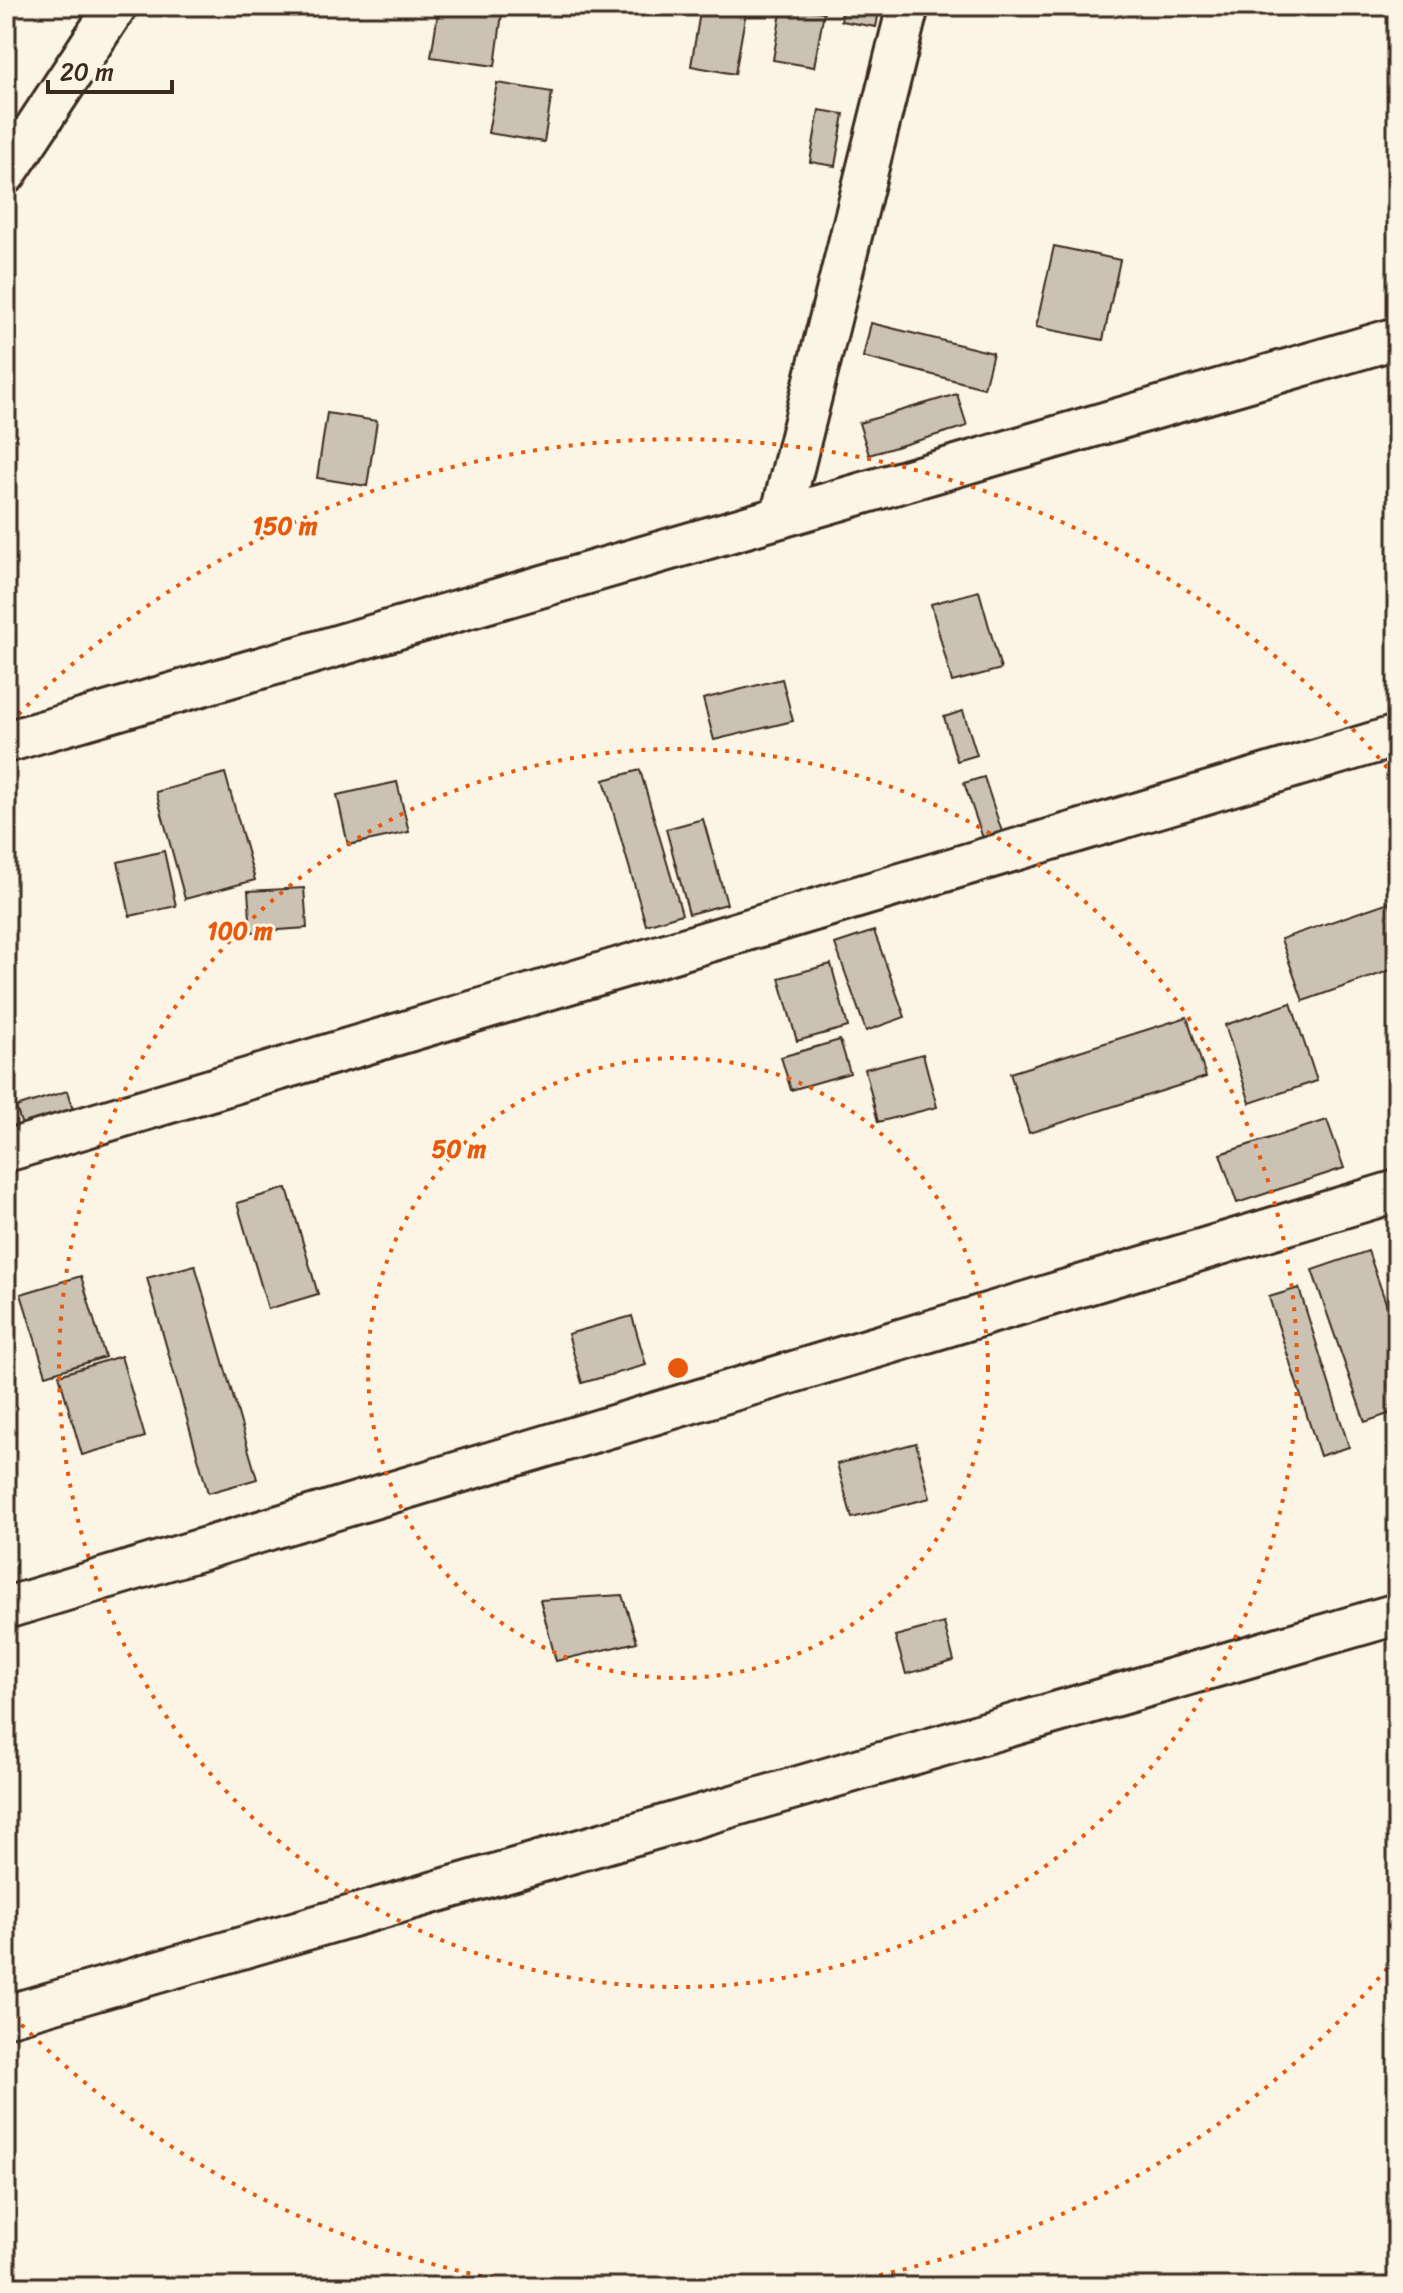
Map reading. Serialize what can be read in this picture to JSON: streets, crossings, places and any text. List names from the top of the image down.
{
  "scale_bar": "20 m",
  "rings": ["150 m", "100 m", "50 m"]
}
